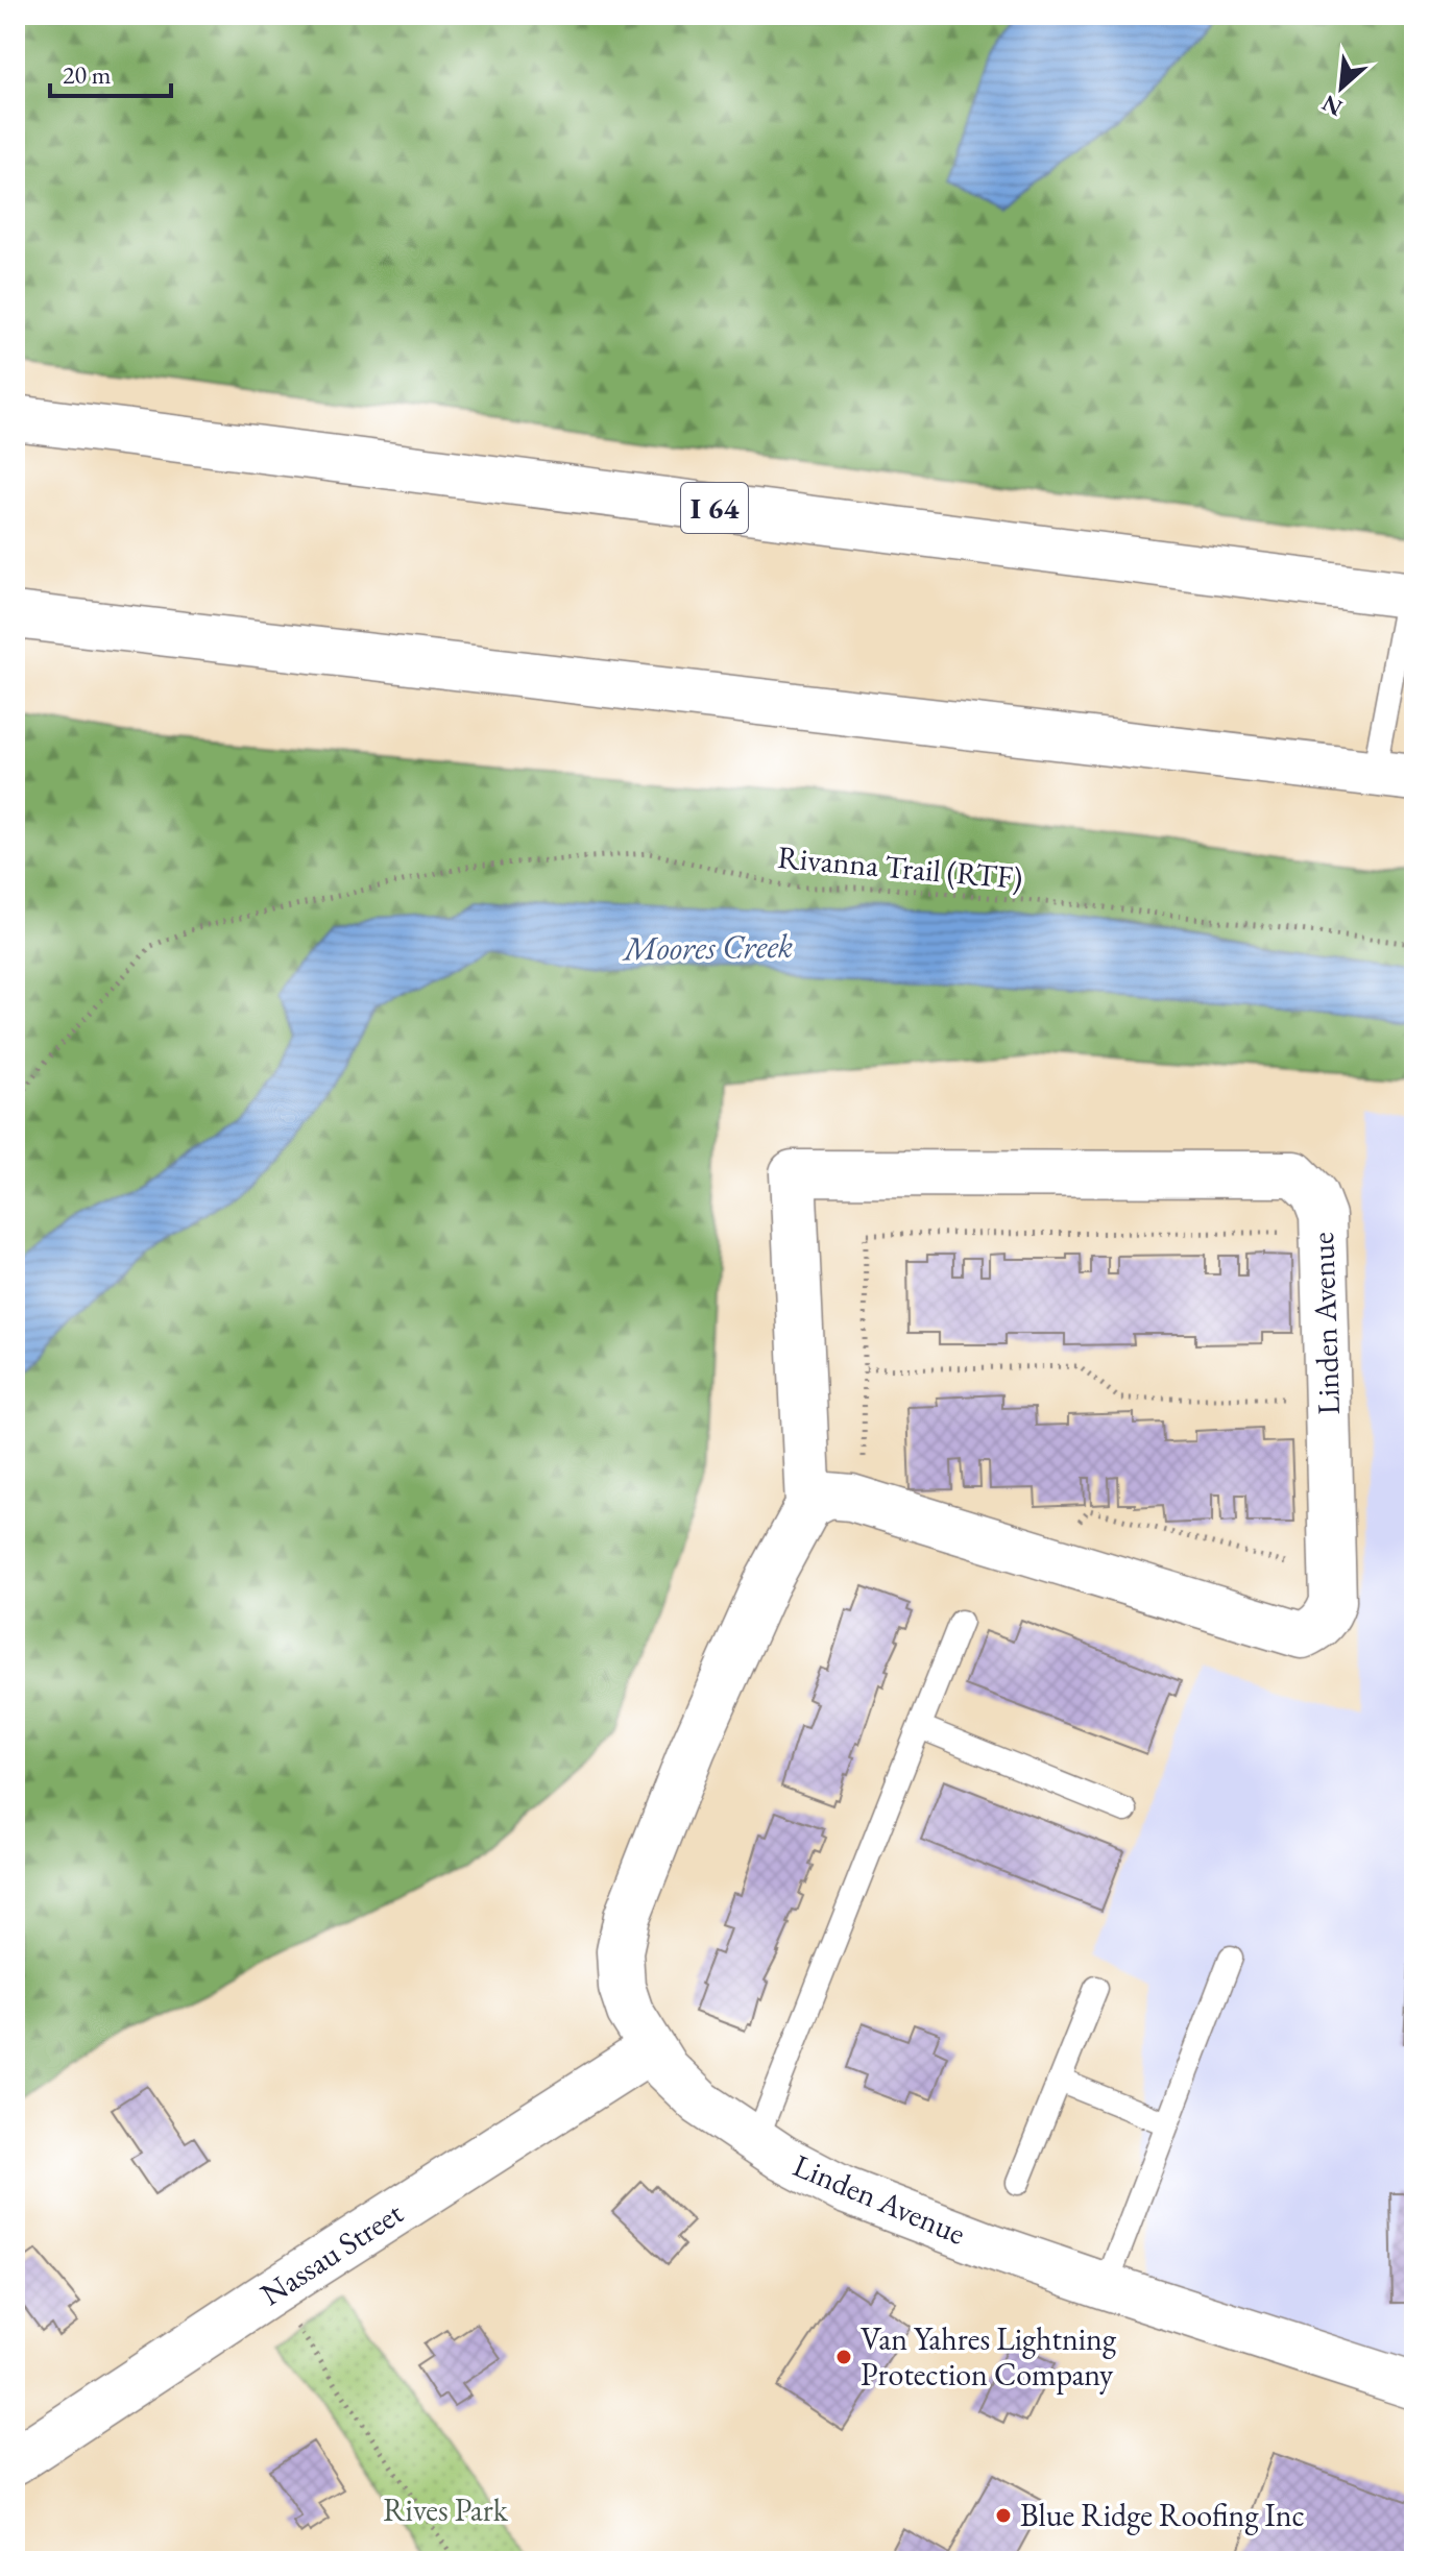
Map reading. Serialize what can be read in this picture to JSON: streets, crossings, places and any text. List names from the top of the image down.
{
  "streets": {
    "main road": ["I 64", "Linden Avenue", "Nassau Street"],
    "path": ["Rivanna Trail (RTF)"]
  },
  "crossings": [
    ["Linden Avenue", "Nassau Street"]
  ],
  "water": ["Moores Creek"],
  "parks": ["Rives Park"],
  "places": ["Van Yahres Lightning Protection Company", "Blue Ridge Roofing Inc"],
  "scale_bar": "20 m",
  "north": "bottom left"
}
